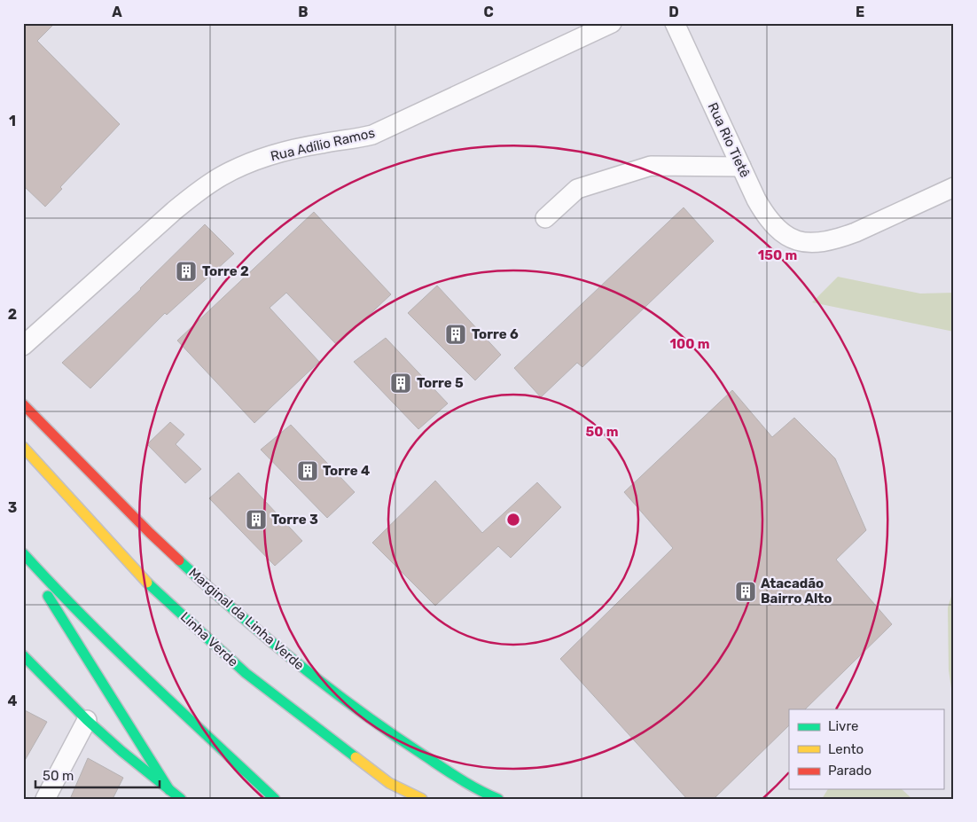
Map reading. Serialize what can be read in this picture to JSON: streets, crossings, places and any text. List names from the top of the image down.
{
  "streets": {
    "main road": ["Marginal da Linha Verde", "Linha Verde"],
    "street": ["Rua Rio Tietê", "Rua Adílio Ramos"]
  },
  "places": {
    "building": [
      "Torre 2",
      "Torre 6",
      "Torre 5",
      "Torre 4",
      "Torre 3",
      "Atacadão Bairro Alto"
    ]
  },
  "legend": ["Livre", "Lento", "Parado"],
  "scale_bar": "50 m",
  "grid": {
    "columns": [
      "A",
      "B",
      "C",
      "D",
      "E"
    ],
    "rows": [
      "1",
      "2",
      "3",
      "4"
    ]
  },
  "rings": ["150 m", "100 m", "50 m"]
}
